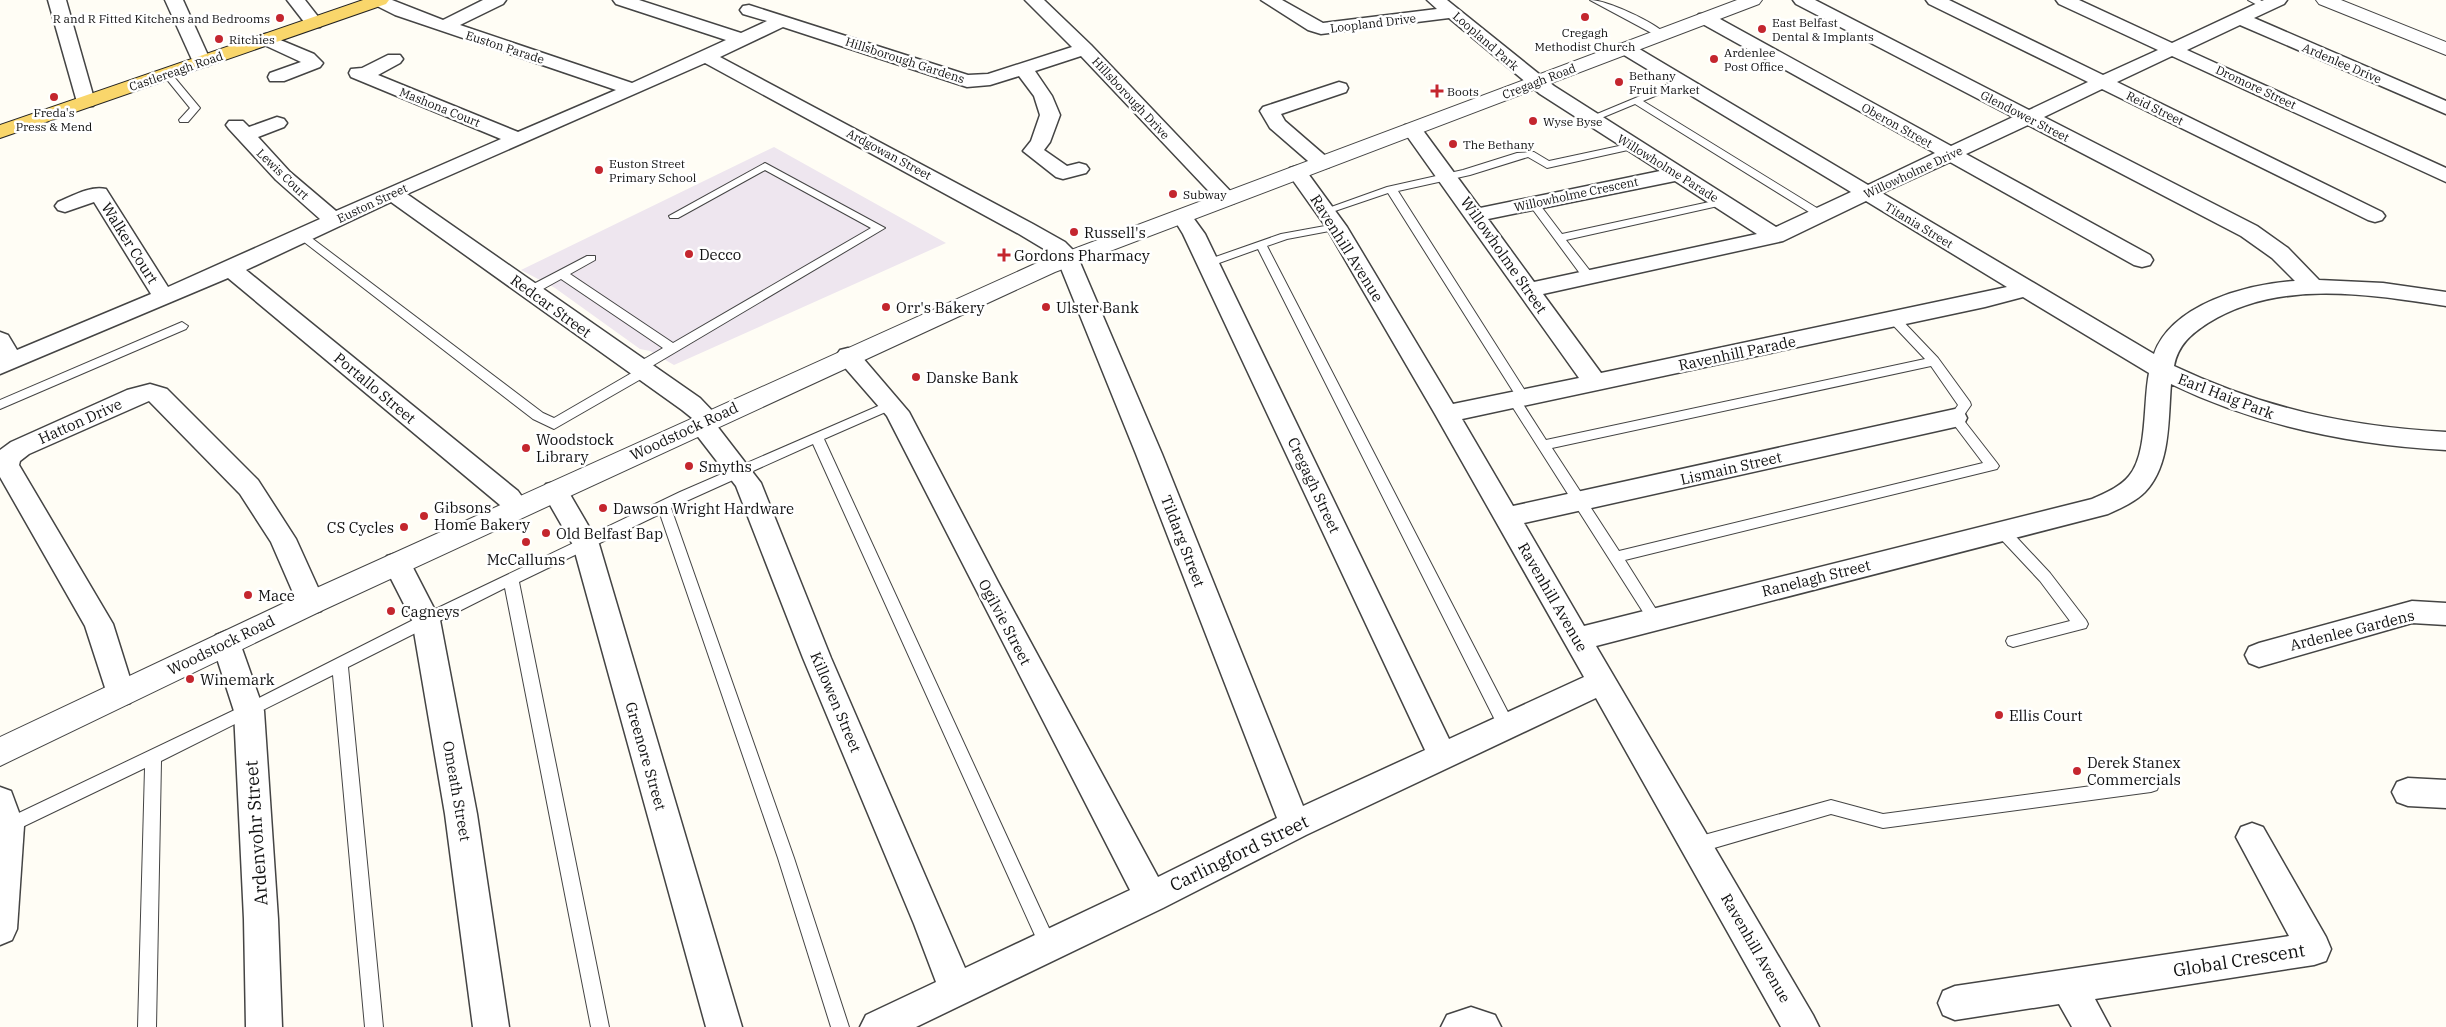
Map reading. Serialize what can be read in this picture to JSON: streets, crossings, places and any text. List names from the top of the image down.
{
  "streets": {
    "main road": ["Castlereagh Road"],
    "street": [
      "Loopland Drive",
      "Loopland Park",
      "Euston Parade",
      "Hillsborough Gardens",
      "Ardenlee Drive",
      "Cregagh Road",
      "Dromore Street",
      "Hillsborough Drive",
      "Mashona Court",
      "Reid Street",
      "Glendower Street",
      "Oberon Street",
      "Ardgowan Street",
      "Willowholme Parade",
      "Willowholme Drive",
      "Lewis Court",
      "Willowholme Crescent",
      "Euston Street",
      "Titania Street",
      "Walker Court",
      "Ravenhill Avenue",
      "Willowholme Street",
      "Redcar Street",
      "Ravenhill Parade",
      "Portallo Street",
      "Earl Haig Park",
      "Hatton Drive",
      "Woodstock Road",
      "Lismain Street",
      "Cregagh Street",
      "Tildarg Street",
      "Ranelagh Street",
      "Ogilvie Street",
      "Ardenlee Gardens",
      "Killowen Street",
      "Greenore Street",
      "Omeath Street",
      "Ardenvohr Street",
      "Carlingford Street",
      "Global Crescent"
    ]
  },
  "crossings": [
    ["Loopland Drive", "Loopland Park"],
    ["Loopland Park", "Cregagh Road"],
    ["Loopland Park", "Willowholme Parade"],
    ["Euston Parade", "Castlereagh Road"],
    ["Euston Parade", "Euston Street"],
    ["Hillsborough Gardens", "Hillsborough Drive"],
    ["Ardenlee Drive", "Willowholme Drive"],
    ["Cregagh Road", "Oberon Street"],
    ["Cregagh Road", "Willowholme Parade"],
    ["Cregagh Road", "Titania Street"],
    ["Cregagh Road", "Ravenhill Avenue"],
    ["Cregagh Road", "Willowholme Street"],
    ["Cregagh Road", "Woodstock Road"],
    ["Dromore Street", "Willowholme Drive"],
    ["Hillsborough Drive", "Woodstock Road"],
    ["Mashona Court", "Euston Street"],
    ["Reid Street", "Willowholme Drive"],
    ["Glendower Street", "Willowholme Drive"],
    ["Glendower Street", "Earl Haig Park"],
    ["Oberon Street", "Willowholme Drive"],
    ["Ardgowan Street", "Euston Street"],
    ["Ardgowan Street", "Woodstock Road"],
    ["Ardgowan Street", "Tildarg Street"],
    ["Willowholme Parade", "Willowholme Drive"],
    ["Willowholme Parade", "Willowholme Crescent"],
    ["Willowholme Drive", "Titania Street"],
    ["Willowholme Drive", "Willowholme Street"],
    ["Lewis Court", "Euston Street"],
    ["Willowholme Crescent", "Willowholme Street"],
    ["Euston Street", "Walker Court"],
    ["Euston Street", "Redcar Street"],
    ["Euston Street", "Portallo Street"],
    ["Titania Street", "Ravenhill Parade"],
    ["Titania Street", "Earl Haig Park"],
    ["Titania Street", "Ranelagh Street"],
    ["Ravenhill Avenue", "Ravenhill Parade"],
    ["Ravenhill Avenue", "Woodstock Road"],
    ["Ravenhill Avenue", "Lismain Street"],
    ["Ravenhill Avenue", "Ranelagh Street"],
    ["Ravenhill Avenue", "Carlingford Street"],
    ["Willowholme Street", "Ravenhill Parade"],
    ["Redcar Street", "Woodstock Road"],
    ["Redcar Street", "Killowen Street"],
    ["Portallo Street", "Woodstock Road"],
    ["Earl Haig Park", "Ranelagh Street"],
    ["Hatton Drive", "Woodstock Road"],
    ["Woodstock Road", "Cregagh Street"],
    ["Woodstock Road", "Tildarg Street"],
    ["Woodstock Road", "Ogilvie Street"],
    ["Woodstock Road", "Killowen Street"],
    ["Woodstock Road", "Greenore Street"],
    ["Woodstock Road", "Omeath Street"],
    ["Woodstock Road", "Ardenvohr Street"],
    ["Cregagh Street", "Carlingford Street"],
    ["Tildarg Street", "Carlingford Street"],
    ["Ogilvie Street", "Carlingford Street"],
    ["Killowen Street", "Carlingford Street"]
  ],
  "places": {
    "other": [
      "Cregagh Methodist Church",
      "R and R Fitted Kitchens and Bedrooms",
      "East Belfast Dental & Implants",
      "Ritchies",
      "Ardenlee Post Office",
      "Bethany Fruit Market",
      "Freda's Press & Mend",
      "Wyse Byse",
      "The Bethany",
      "Euston Street Primary School",
      "Subway",
      "Russell's",
      "Decco",
      "Orr's Bakery",
      "Ulster Bank",
      "Danske Bank",
      "Woodstock Library",
      "Smyths",
      "Dawson Wright Hardware",
      "Gibsons Home Bakery",
      "CS Cycles",
      "Old Belfast Bap",
      "McCallums",
      "Mace",
      "Cagneys",
      "Winemark",
      "Ellis Court",
      "Derek Stanex Commercials"
    ],
    "health": ["Boots", "Gordons Pharmacy"]
  }
}
